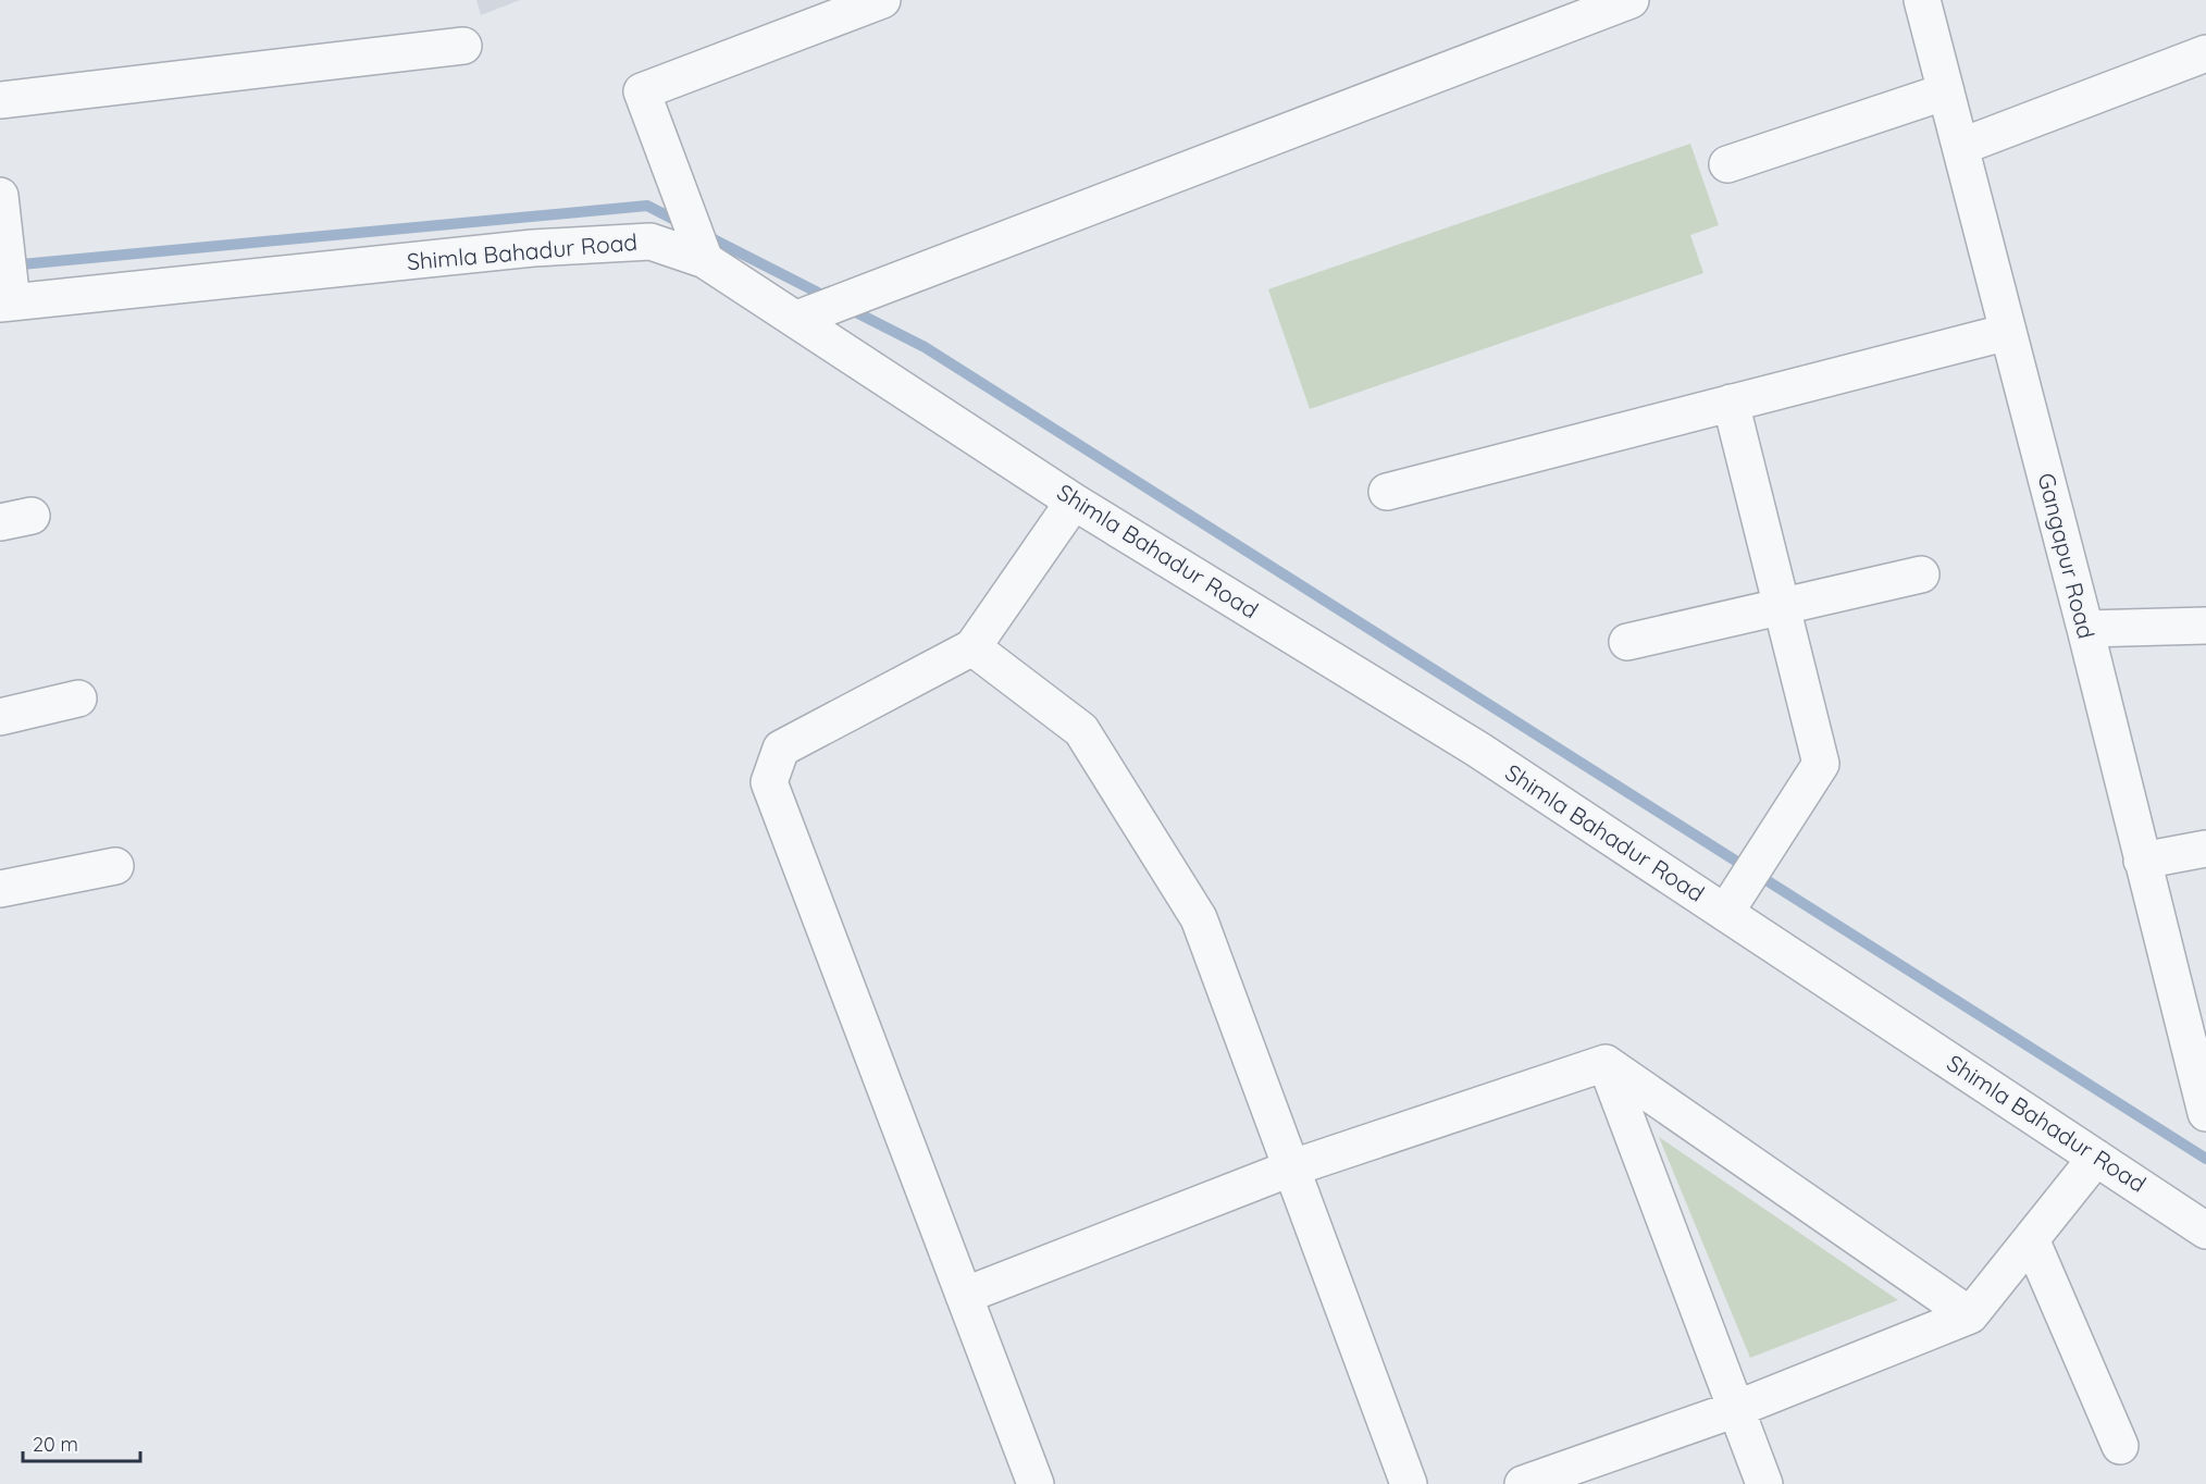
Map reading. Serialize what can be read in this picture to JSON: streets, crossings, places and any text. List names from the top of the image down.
{
  "streets": {
    "street": ["Shimla Bahadur Road", "Gangapur Road"]
  },
  "scale_bar": "20 m"
}
